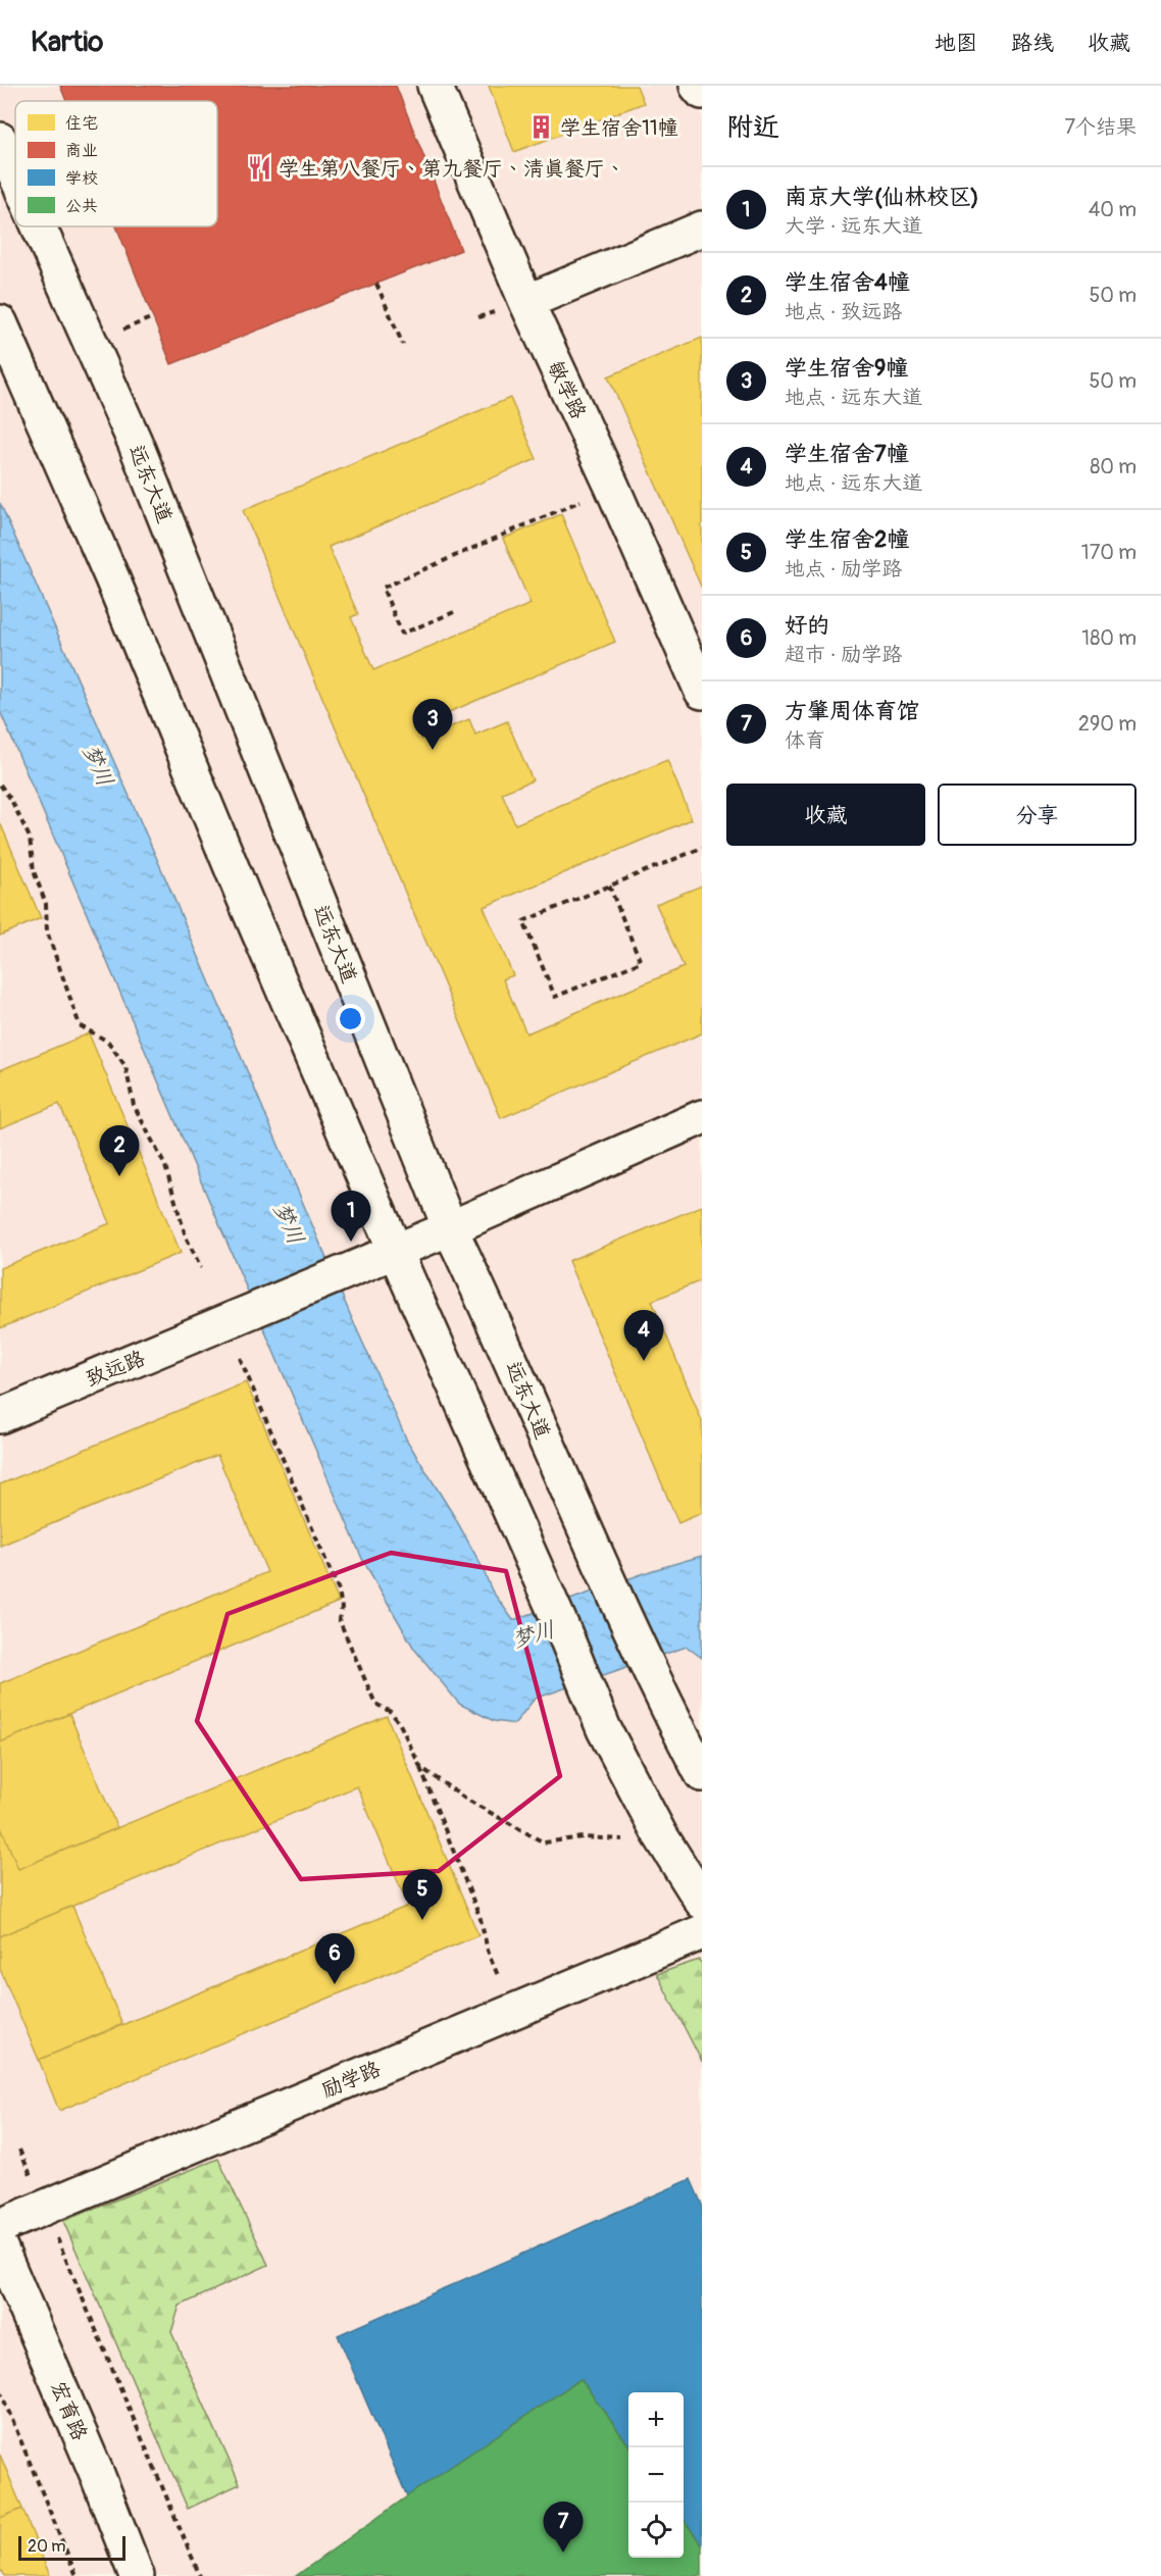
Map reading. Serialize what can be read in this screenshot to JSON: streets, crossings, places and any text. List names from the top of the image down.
{
  "streets": {
    "street": [
      "敏学路",
      "远东大道",
      "致远路",
      "励学路",
      "宏育路"
    ]
  },
  "crossings": [
    ["远东大道", "致远路"]
  ],
  "water": ["梦川"],
  "places": {
    "building": ["学生宿舍11幢"],
    "restaurant": ["学生第八餐厅、第九餐厅、清真餐厅、"]
  },
  "legend": [
    "住宅",
    "商业",
    "学校",
    "公共"
  ],
  "scale_bar": "20 m",
  "page": {
    "header": "Kartio",
    "nav": ["地图", "路线", "收藏"],
    "heading": ["附近", "7个结果"],
    "list": [
      {
        "mark": "1",
        "name": "南京大学(仙林校区)",
        "note": "大学 · 远东大道",
        "value": "40 m"
      },
      {
        "mark": "2",
        "name": "学生宿舍4幢",
        "note": "地点 · 致远路",
        "value": "50 m"
      },
      {
        "mark": "3",
        "name": "学生宿舍9幢",
        "note": "地点 · 远东大道",
        "value": "50 m"
      },
      {
        "mark": "4",
        "name": "学生宿舍7幢",
        "note": "地点 · 远东大道",
        "value": "80 m"
      },
      {
        "mark": "5",
        "name": "学生宿舍2幢",
        "note": "地点 · 励学路",
        "value": "170 m"
      },
      {
        "mark": "6",
        "name": "好的",
        "note": "超市 · 励学路",
        "value": "180 m"
      },
      {
        "mark": "7",
        "name": "方肇周体育馆",
        "note": "体育",
        "value": "290 m"
      }
    ],
    "pins": [
      "3",
      "2",
      "1",
      "4",
      "5",
      "6",
      "7"
    ],
    "buttons": ["收藏", "分享"],
    "map_buttons": ["+", "−"],
    "scale": "20 m"
  }
}
